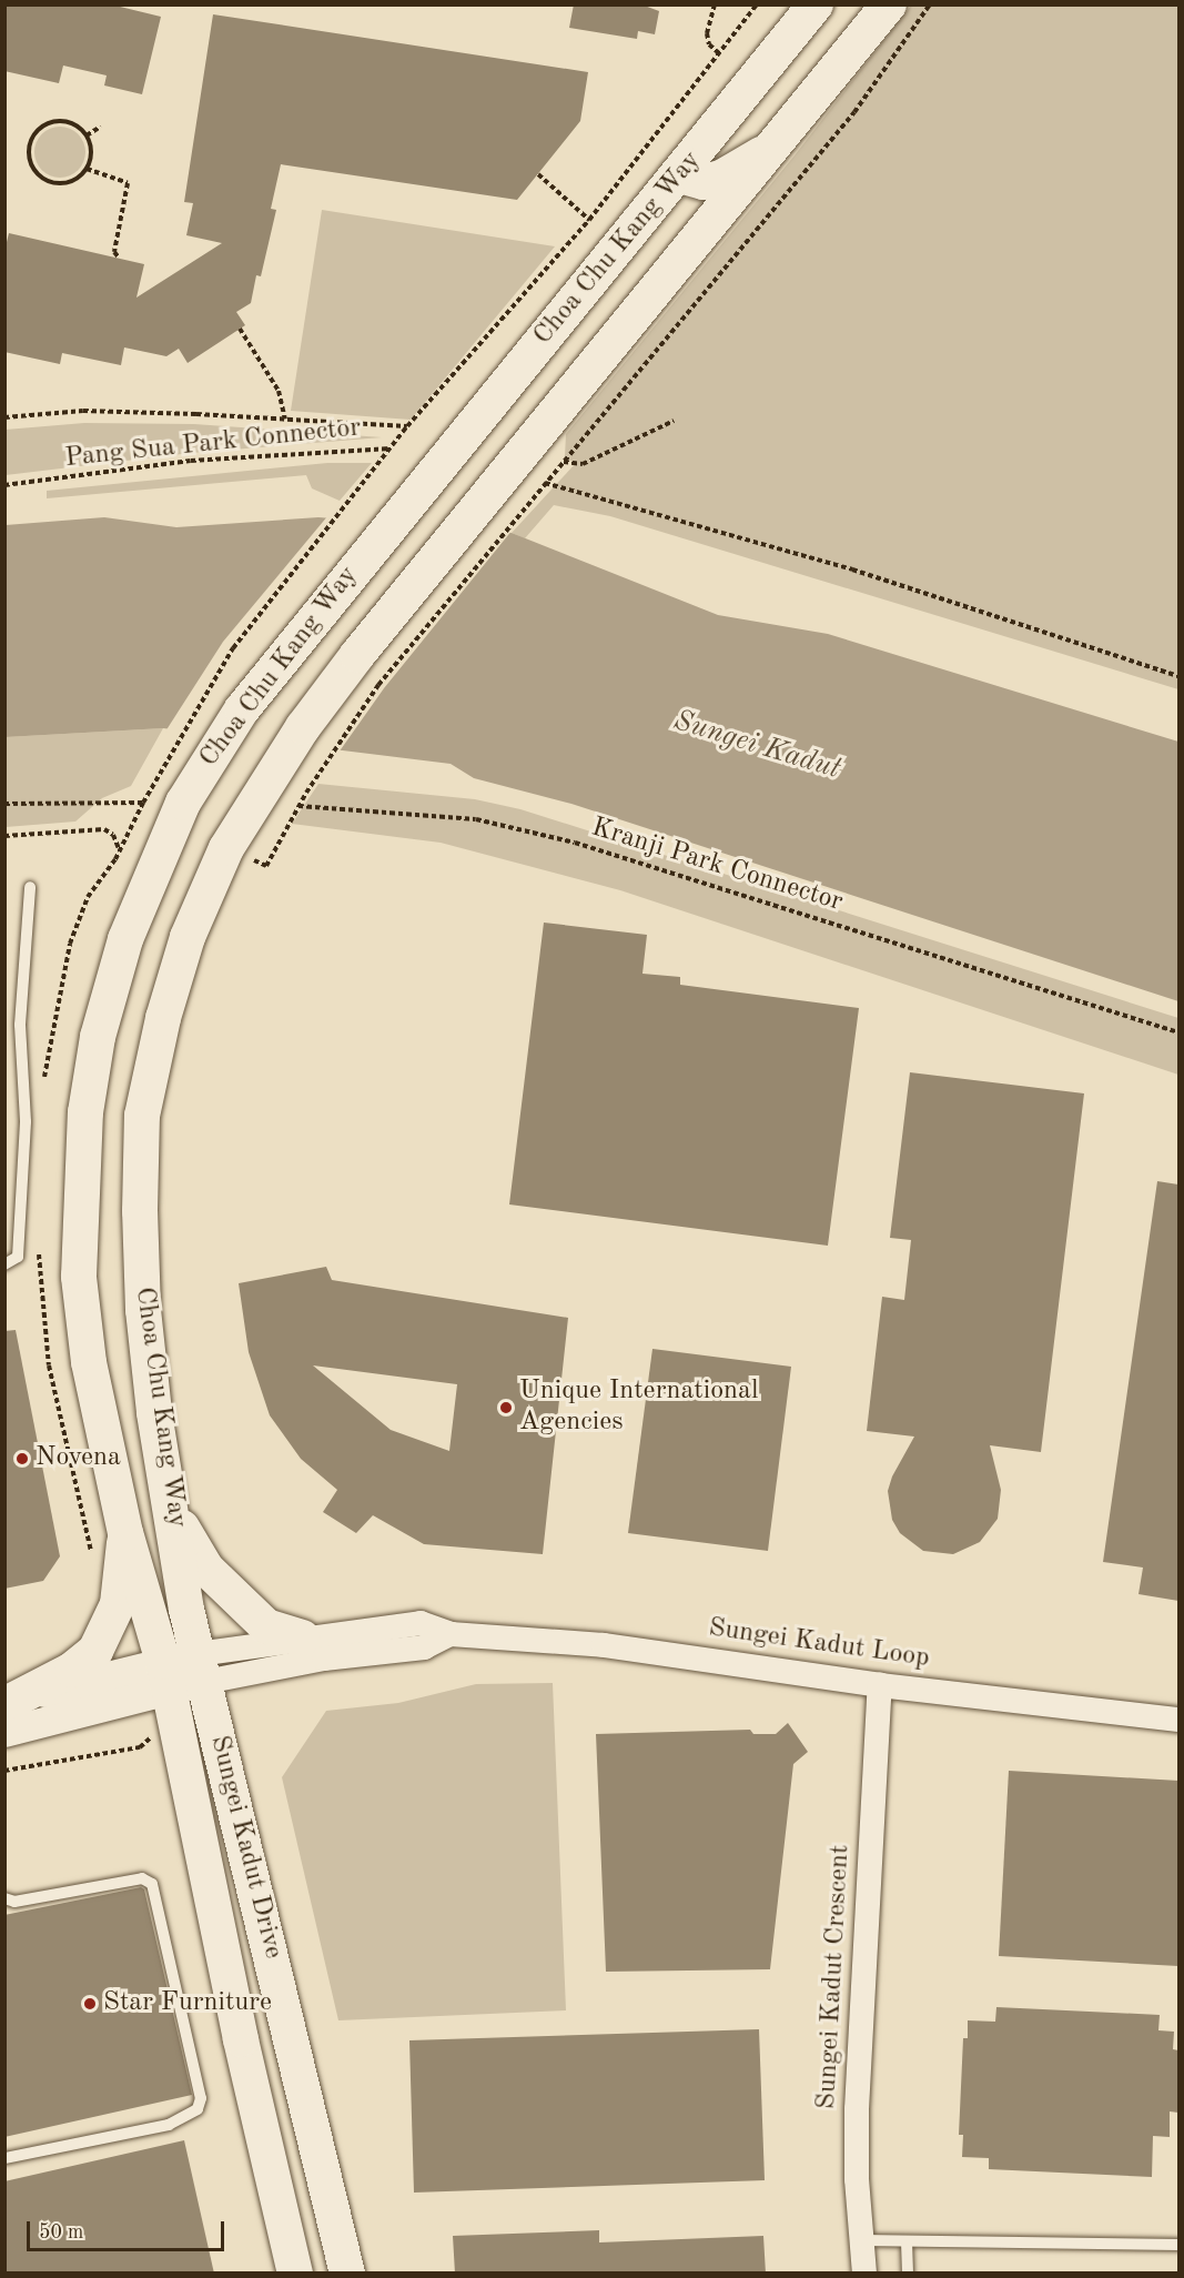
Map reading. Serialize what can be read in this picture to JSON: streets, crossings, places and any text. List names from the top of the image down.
{
  "streets": {
    "main road": ["Choa Chu Kang Way", "Sungei Kadut Drive"],
    "street": ["Sungei Kadut Loop", "Sungei Kadut Crescent"],
    "path": ["Pang Sua Park Connector", "Kranji Park Connector"]
  },
  "crossings": [
    ["Choa Chu Kang Way", "Sungei Kadut Loop"],
    ["Choa Chu Kang Way", "Sungei Kadut Drive"],
    ["Sungei Kadut Loop", "Sungei Kadut Drive"],
    ["Sungei Kadut Loop", "Sungei Kadut Crescent"]
  ],
  "water": ["Sungei Kadut"],
  "places": ["Unique International Agencies", "Novena", "Star Furniture"],
  "scale_bar": "50 m"
}
